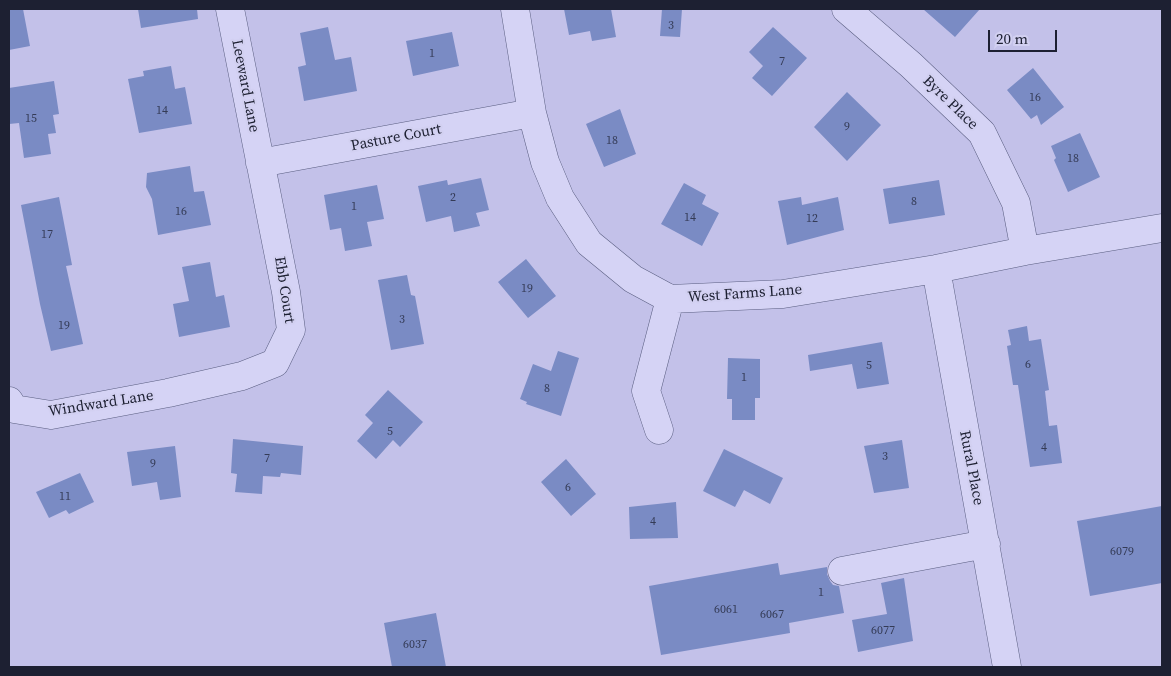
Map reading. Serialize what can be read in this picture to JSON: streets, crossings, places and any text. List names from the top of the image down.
{
  "streets": {
    "street": [
      "Leeward Lane",
      "Byre Place",
      "Pasture Court",
      "Ebb Court",
      "West Farms Lane",
      "Windward Lane",
      "Rural Place"
    ]
  },
  "crossings": [
    ["Leeward Lane", "Pasture Court"],
    ["Leeward Lane", "Ebb Court"],
    ["Byre Place", "West Farms Lane"],
    ["Pasture Court", "Ebb Court"],
    ["Pasture Court", "West Farms Lane"],
    ["Ebb Court", "Windward Lane"],
    ["West Farms Lane", "Rural Place"]
  ],
  "house_numbers": [
    "3",
    "1",
    "7",
    "16",
    "14",
    "15",
    "9",
    "18",
    "18",
    "2",
    "8",
    "1",
    "16",
    "14",
    "12",
    "17",
    "19",
    "3",
    "19",
    "6",
    "5",
    "1",
    "8",
    "5",
    "4",
    "3",
    "7",
    "9",
    "6",
    "11",
    "4",
    "6079",
    "1",
    "6061",
    "6067",
    "6077",
    "6037"
  ],
  "scale_bar": "20 m"
}
